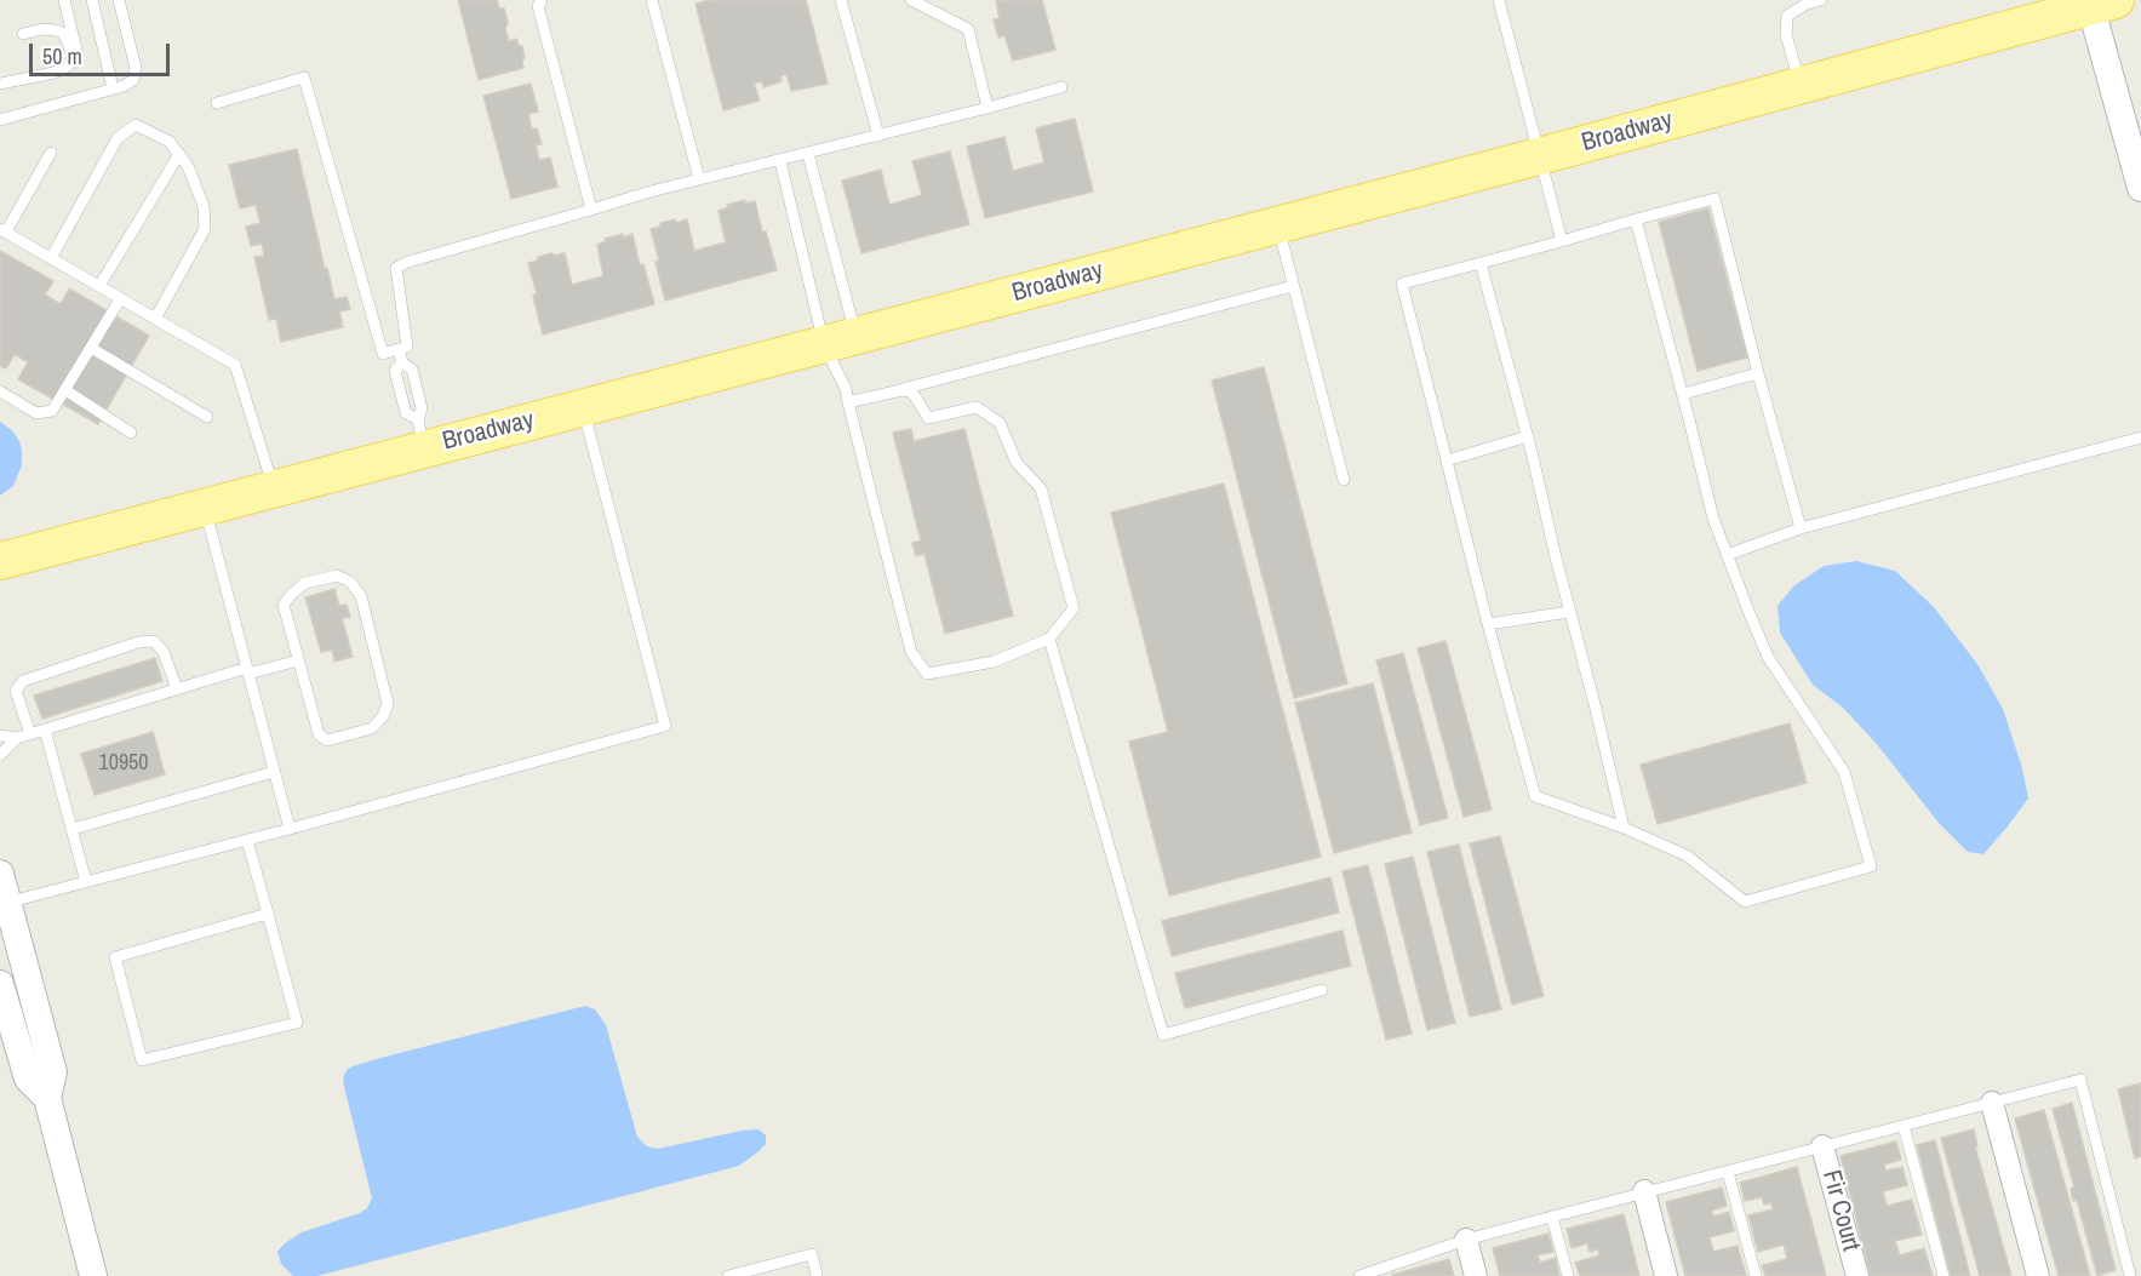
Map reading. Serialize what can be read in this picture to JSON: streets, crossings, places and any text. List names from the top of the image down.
{
  "streets": {
    "main road": ["Broadway"],
    "street": ["Fir Court"]
  },
  "house_numbers": ["10950"],
  "scale_bar": "50 m"
}
